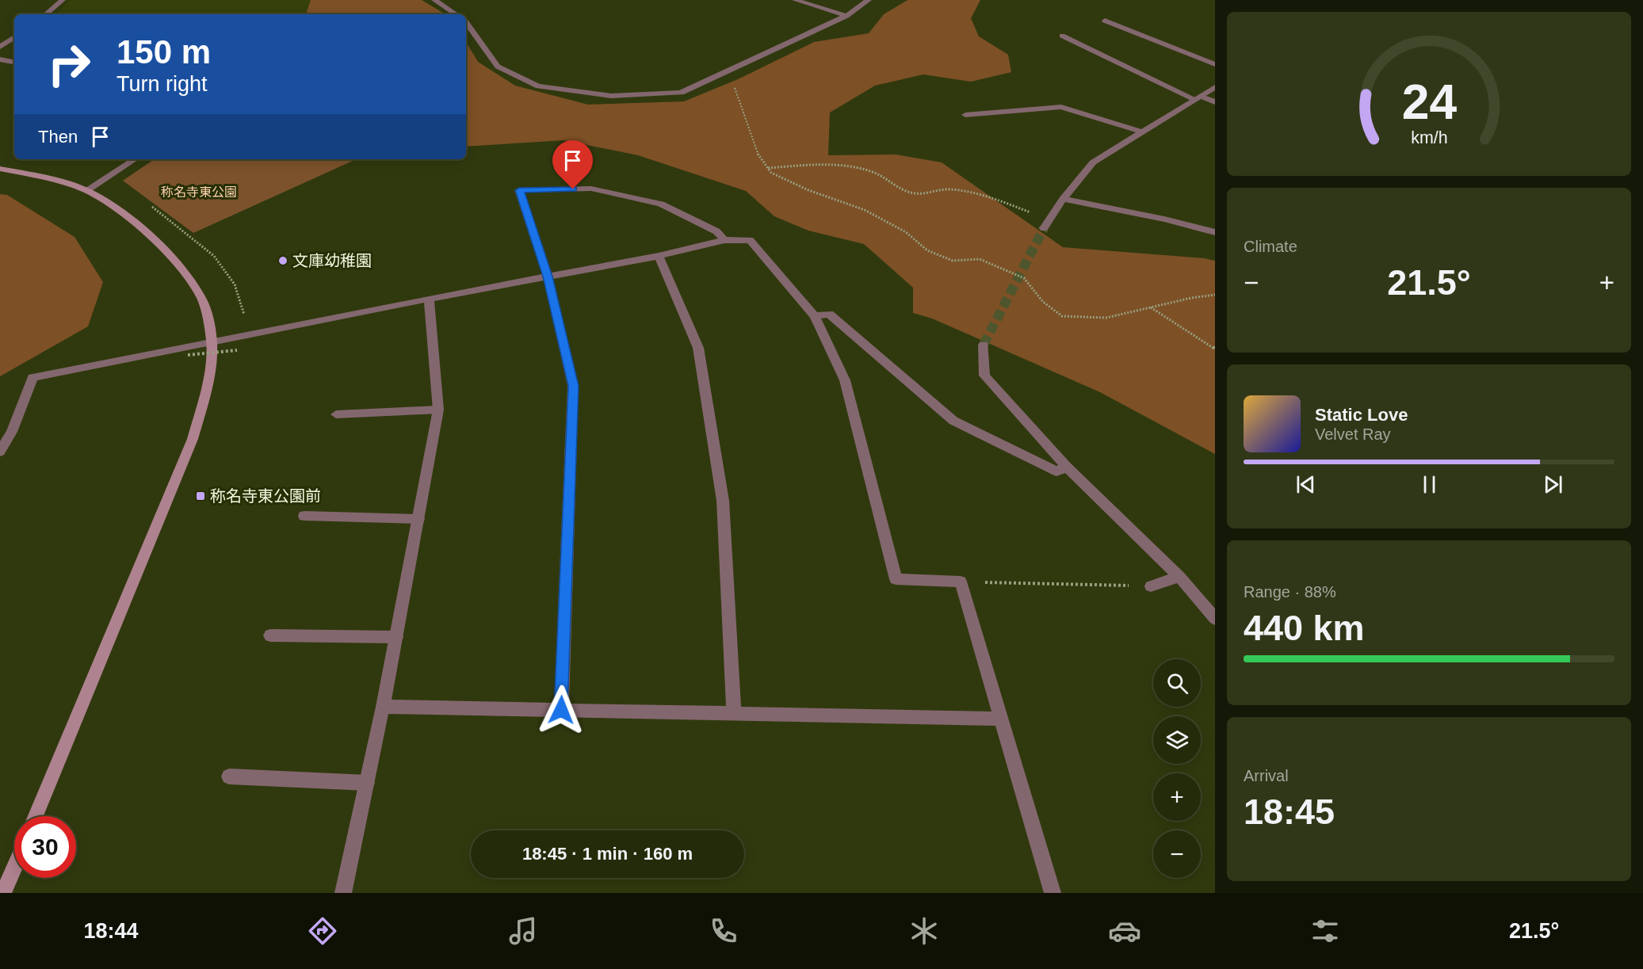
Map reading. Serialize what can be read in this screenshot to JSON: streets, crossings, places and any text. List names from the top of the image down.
{
  "parks": ["称名寺東公園"],
  "places": {
    "other": ["文庫幼稚園"],
    "transit": ["称名寺東公園前"]
  },
  "page": {
    "turn": ["150 m", "Turn right"],
    "then": "Then",
    "tile": [
      "Climate",
      ["Range · 88%", "440 km"],
      ["Arrival", "18:45"]
    ],
    "heat": ["−", "21.5°", "+"],
    "song": ["Static Love", "Velvet Ray"],
    "map_buttons": ["+", "−"],
    "limit": "30",
    "trip": "18:45 · 1 min · 160 m",
    "tabs": ["18:44", "21.5°"],
    "gauge": ["24", "km/h"]
  }
}
